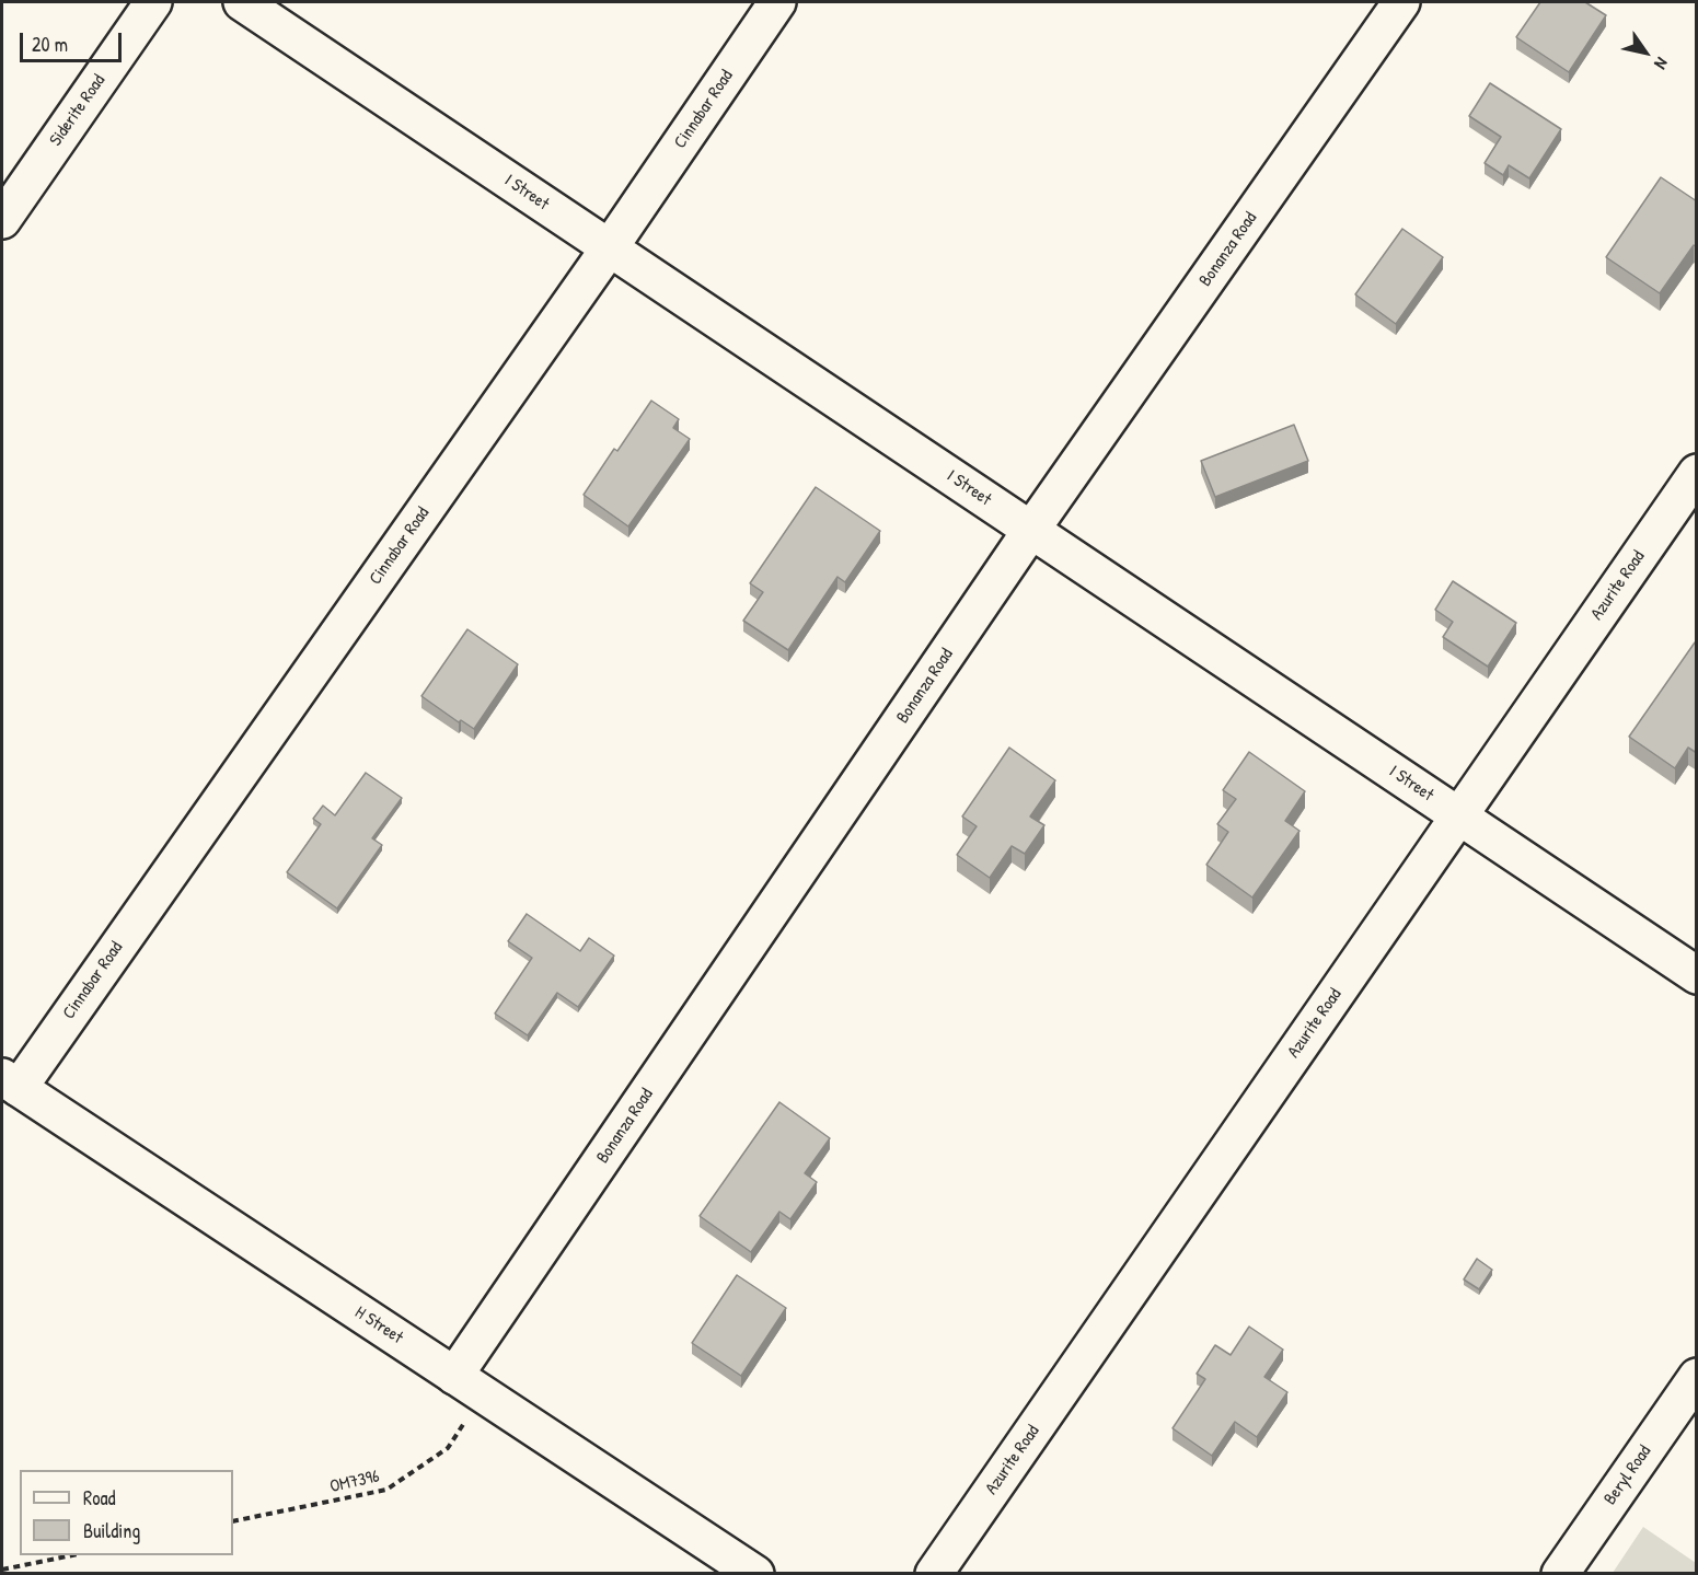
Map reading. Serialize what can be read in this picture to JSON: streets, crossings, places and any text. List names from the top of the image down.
{
  "streets": {
    "street": [
      "Cinnabar Road",
      "Siderite Road",
      "I Street",
      "Bonanza Road",
      "Azurite Road",
      "H Street",
      "Beryl Road"
    ],
    "path": ["OM7396"]
  },
  "crossings": [
    ["Cinnabar Road", "I Street"],
    ["Cinnabar Road", "H Street"],
    ["I Street", "Bonanza Road"],
    ["I Street", "Azurite Road"],
    ["Bonanza Road", "H Street"],
    ["Bonanza Road", "OM7396"],
    ["H Street", "OM7396"]
  ],
  "legend": ["Road", "Building"],
  "scale_bar": "20 m",
  "north": "bottom right"
}
